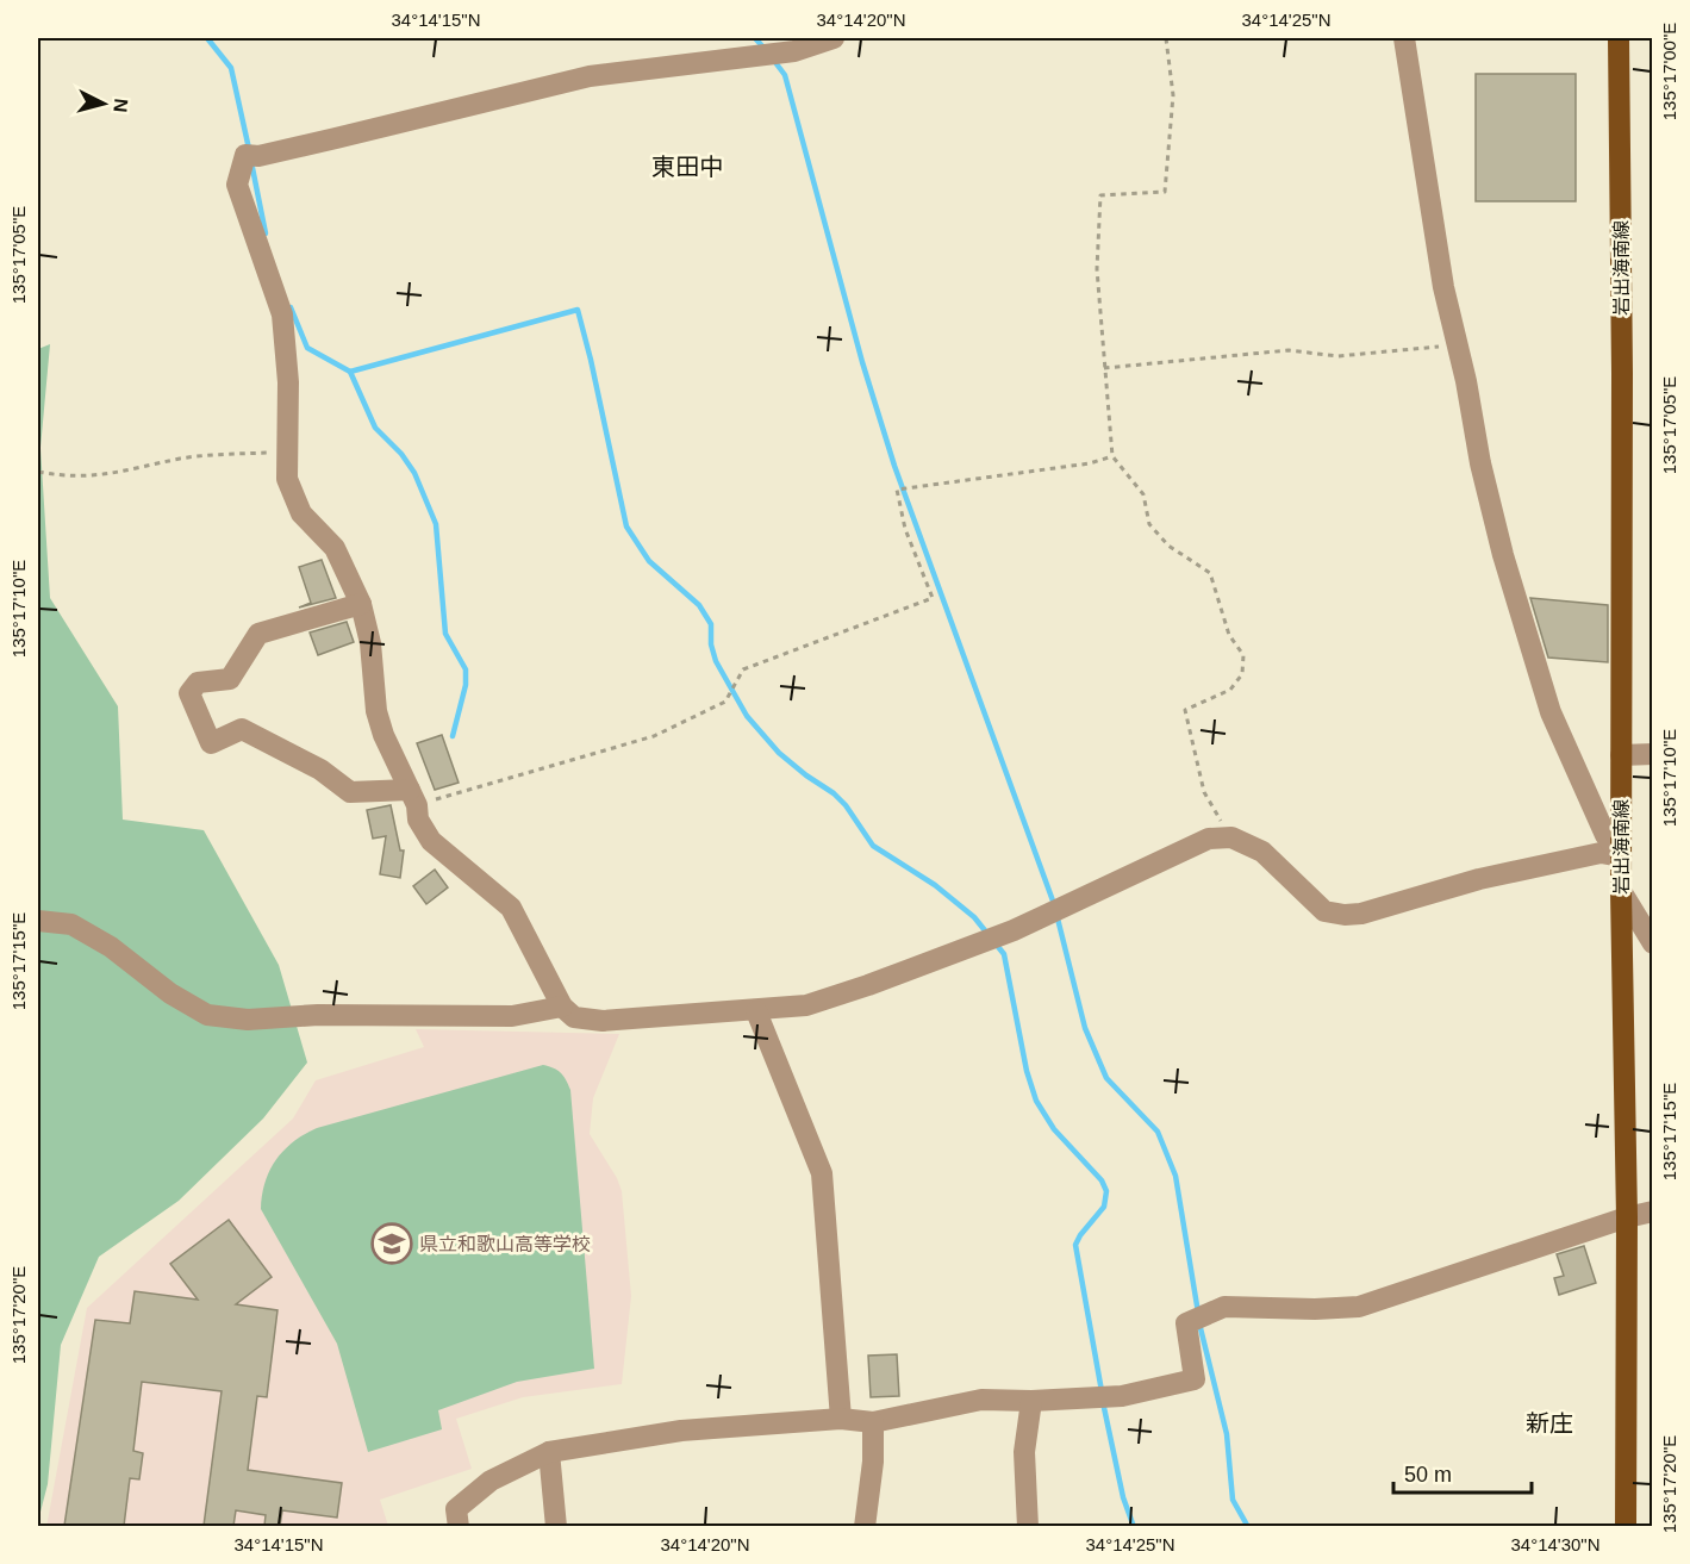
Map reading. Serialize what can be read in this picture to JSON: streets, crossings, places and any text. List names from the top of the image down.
{
  "streets": {
    "main road": ["岩出海南線"]
  },
  "districts": ["東田中", "新庄"],
  "places": {
    "school or university": ["県立和歌山高等学校"]
  },
  "scale_bar": "50 m",
  "north": "right",
  "coordinates": [
    "34°14'15\"N",
    "34°14'20\"N",
    "34°14'25\"N",
    "135°17'00\"E",
    "135°17'05\"E",
    "135°17'10\"E",
    "135°17'15\"E",
    "135°17'20\"E",
    "34°14'30\"N"
  ]
}
